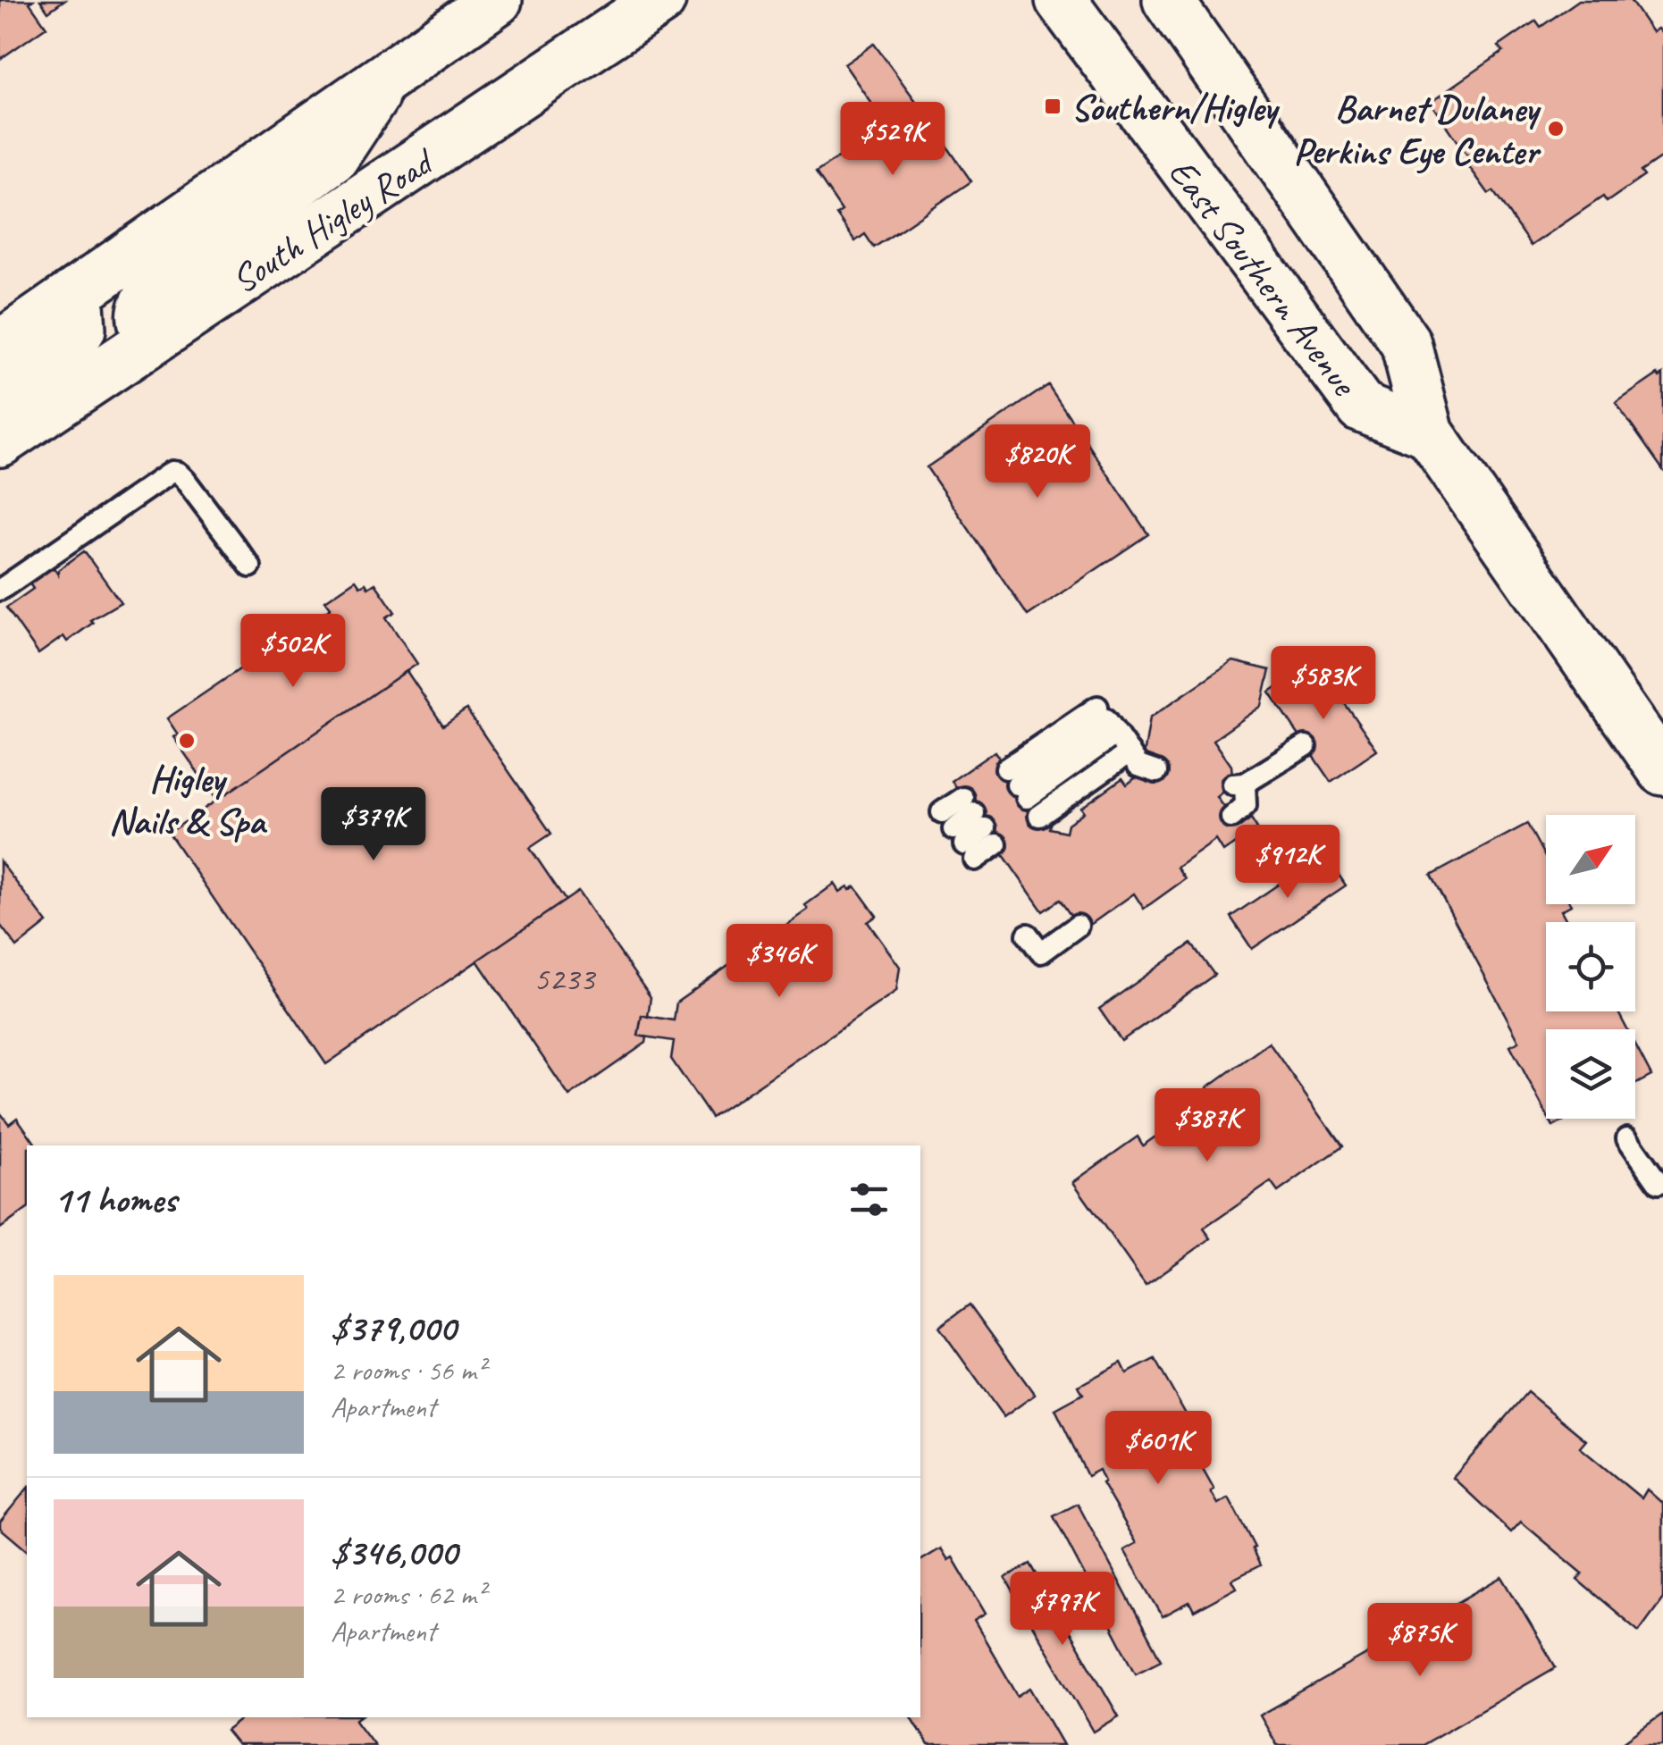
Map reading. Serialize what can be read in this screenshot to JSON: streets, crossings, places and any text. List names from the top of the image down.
{
  "streets": {
    "main road": ["South Higley Road", "East Southern Avenue"]
  },
  "places": {
    "transit": ["Southern/Higley"],
    "other": ["Barnet Dulaney Perkins Eye Center", "Higley Nails & Spa"]
  },
  "house_numbers": ["5233"],
  "north": "top right",
  "page": {
    "price": [
      "$529K",
      "$820K",
      "$502K",
      "$583K",
      "$379K",
      "$912K",
      "$346K",
      "$387K",
      "$601K",
      "$797K",
      "$875K"
    ],
    "heading": "11 homes",
    "list": [
      {
        "name": "$379,000",
        "note": "2 rooms · 56 m² · Apartment"
      },
      {
        "name": "$346,000",
        "note": "2 rooms · 62 m² · Apartment"
      }
    ]
  }
}
